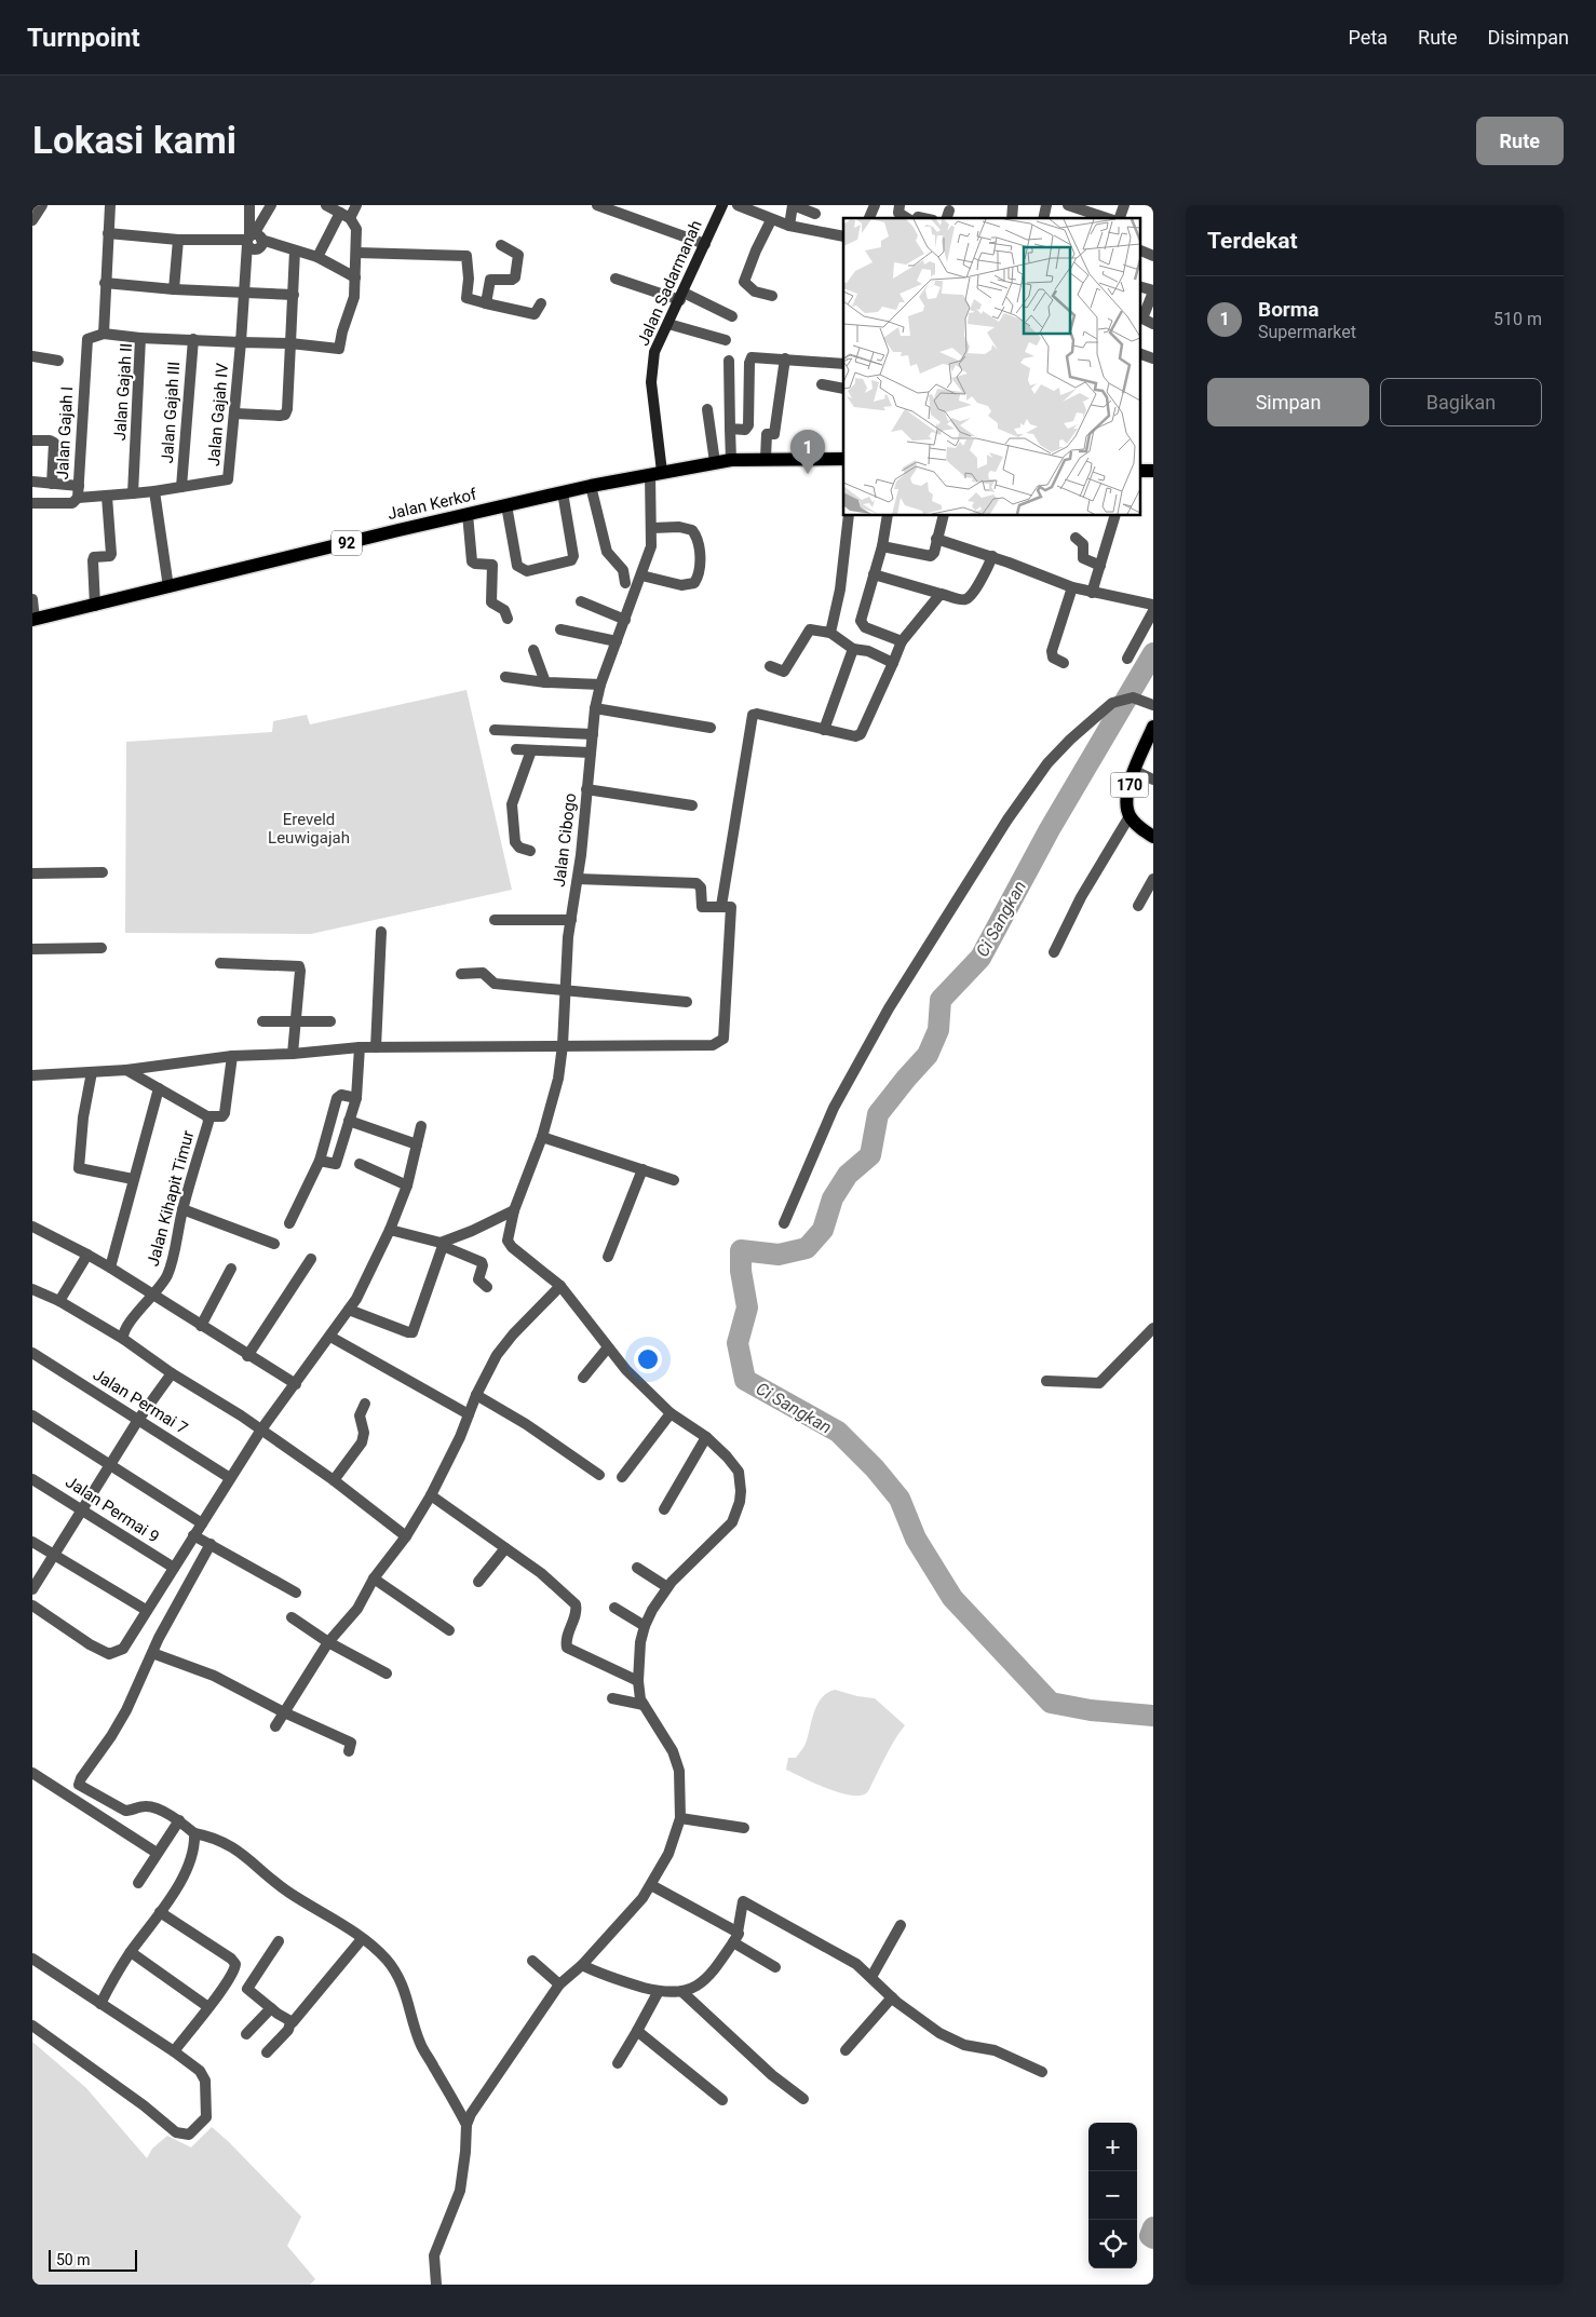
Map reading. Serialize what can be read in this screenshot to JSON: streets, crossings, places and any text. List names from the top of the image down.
{
  "streets": {
    "main road": [
      "Jalan Sadarmanah",
      "Jalan Kerkof",
      "92",
      "170"
    ],
    "street": [
      "Jalan Gajah II",
      "Jalan Gajah III",
      "Jalan Gajah IV",
      "Jalan Gajah I",
      "Jalan Cibogo",
      "Jalan Kihapit Timur",
      "Jalan Permai 7",
      "Jalan Permai 9"
    ]
  },
  "crossings": [
    ["Jalan Sadarmanah", "Jalan Kerkof"],
    ["Jalan Sadarmanah", "Jalan Cibogo"],
    ["Jalan Gajah II", "Jalan Gajah III"],
    ["Jalan Gajah II", "Jalan Gajah IV"],
    ["Jalan Gajah III", "Jalan Gajah IV"],
    ["Jalan Kerkof", "Jalan Cibogo"]
  ],
  "water": ["Ci Sangkan"],
  "parks": ["Ereveld Leuwigajah"],
  "scale_bar": "50 m",
  "page": {
    "header": "Turnpoint",
    "nav": ["Peta", "Rute", "Disimpan"],
    "buttons": [
      "Rute",
      ["Simpan", "Bagikan"]
    ],
    "title": "Lokasi kami",
    "heading": "Terdekat",
    "list": [
      {
        "mark": "1",
        "name": "Borma",
        "note": "Supermarket",
        "value": "510 m"
      }
    ],
    "pins": "1",
    "map_buttons": ["+", "−"],
    "scale": "50 m"
  }
}
